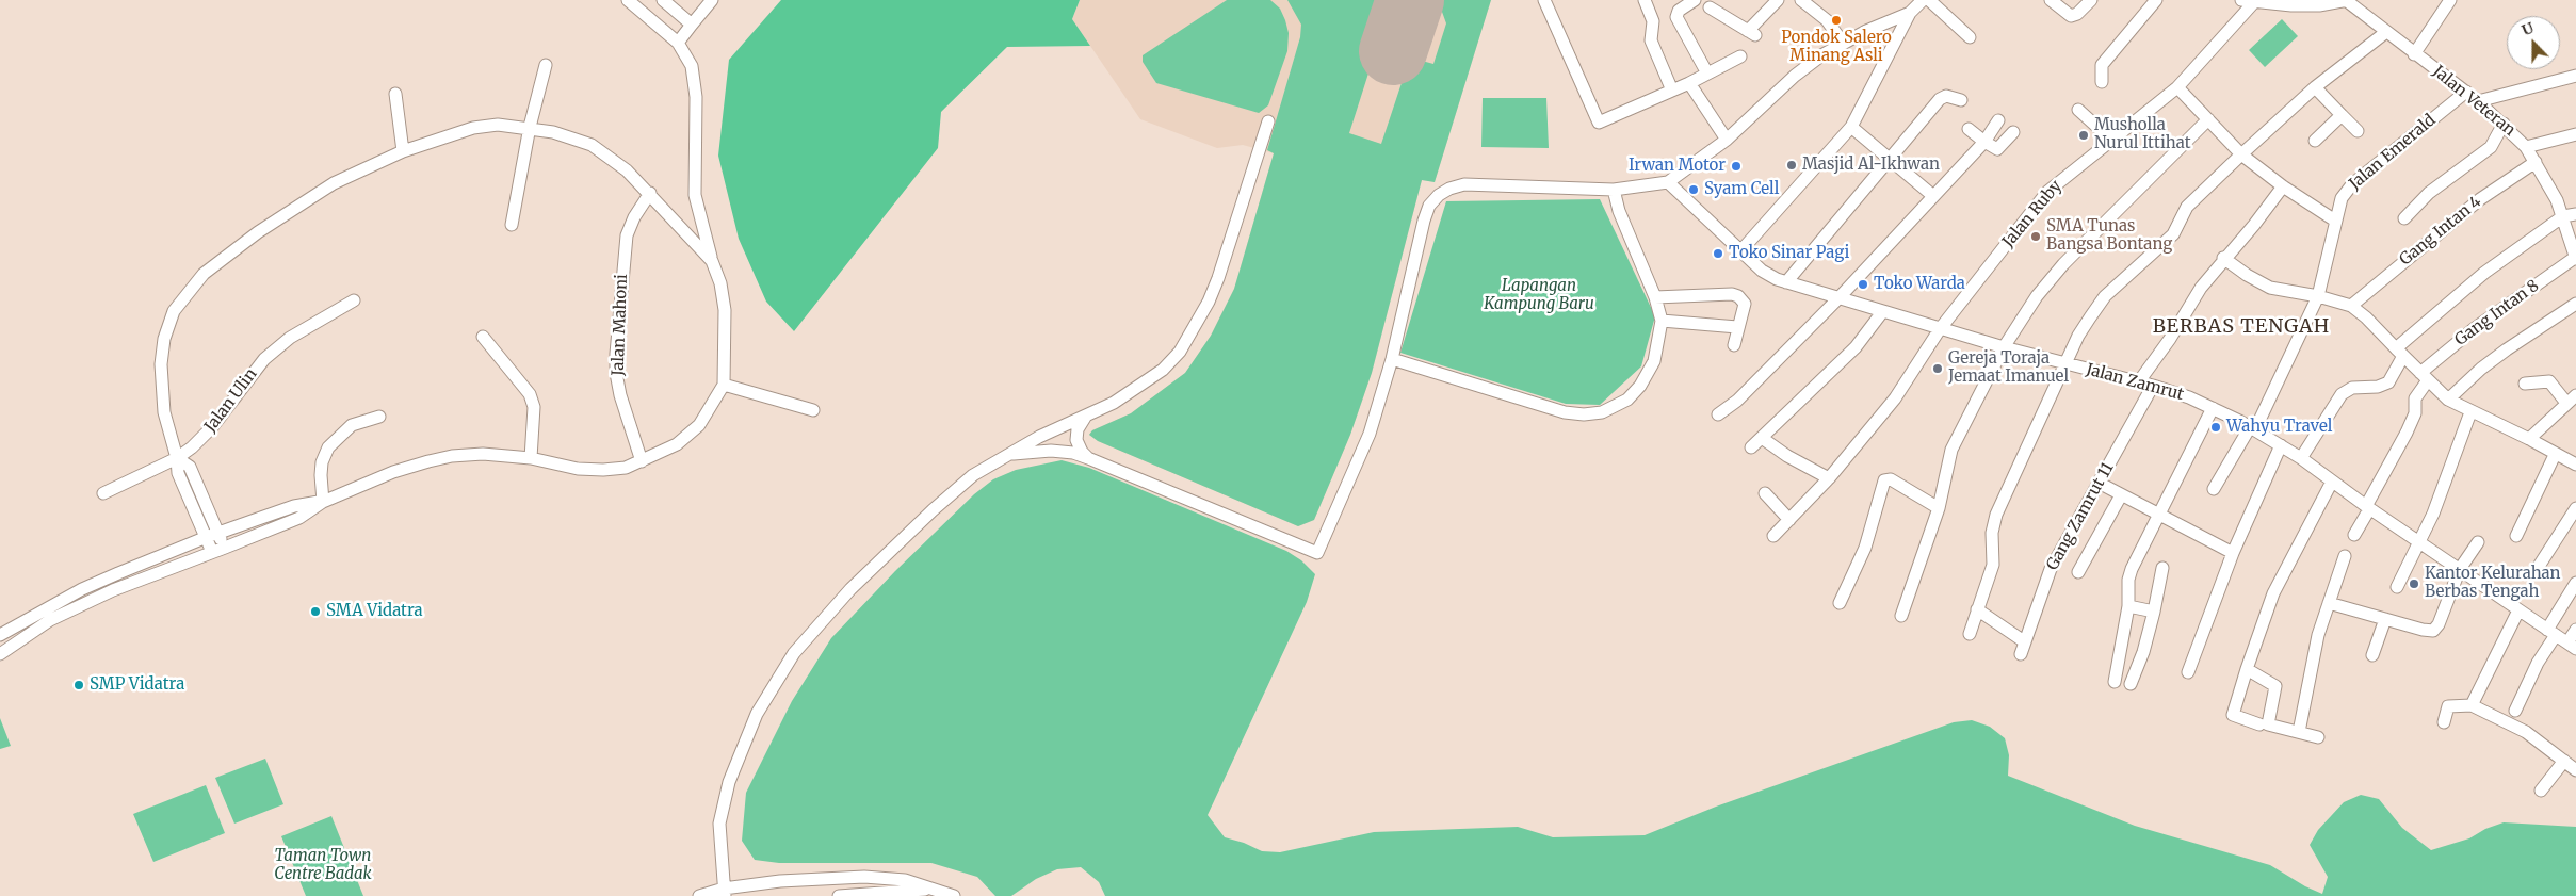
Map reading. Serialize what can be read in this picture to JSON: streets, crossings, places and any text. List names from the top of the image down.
{
  "streets": {
    "street": [
      "Jalan Veteran",
      "Jalan Emerald",
      "Jalan Ruby",
      "Gang Intan 4",
      "Gang Intan 8",
      "Jalan Mahoni",
      "Jalan Zamrut",
      "Jalan Ulin",
      "Gang Zamrut 11"
    ]
  },
  "crossings": [
    ["Jalan Veteran", "Jalan Emerald"],
    ["Jalan Veteran", "Jalan Ruby"],
    ["Jalan Veteran", "Gang Intan 4"],
    ["Jalan Veteran", "Gang Intan 8"],
    ["Jalan Emerald", "Jalan Zamrut"],
    ["Jalan Ruby", "Jalan Zamrut"],
    ["Jalan Zamrut", "Gang Zamrut 11"]
  ],
  "districts": ["BERBAS TENGAH"],
  "parks": ["Lapangan Kampung Baru", "Taman Town Centre Badak"],
  "places": [
    "Pondok Salero Minang Asli",
    "Musholla Nurul Ittihat",
    "Masjid Al-Ikhwan",
    "Irwan Motor",
    "Syam Cell",
    "SMA Tunas Bangsa Bontang",
    "Toko Sinar Pagi",
    "Toko Warda",
    "Gereja Toraja Jemaat Imanuel",
    "Wahyu Travel",
    "Kantor Kelurahan Berbas Tengah",
    "SMA Vidatra",
    "SMP Vidatra"
  ],
  "north": "top"
}
